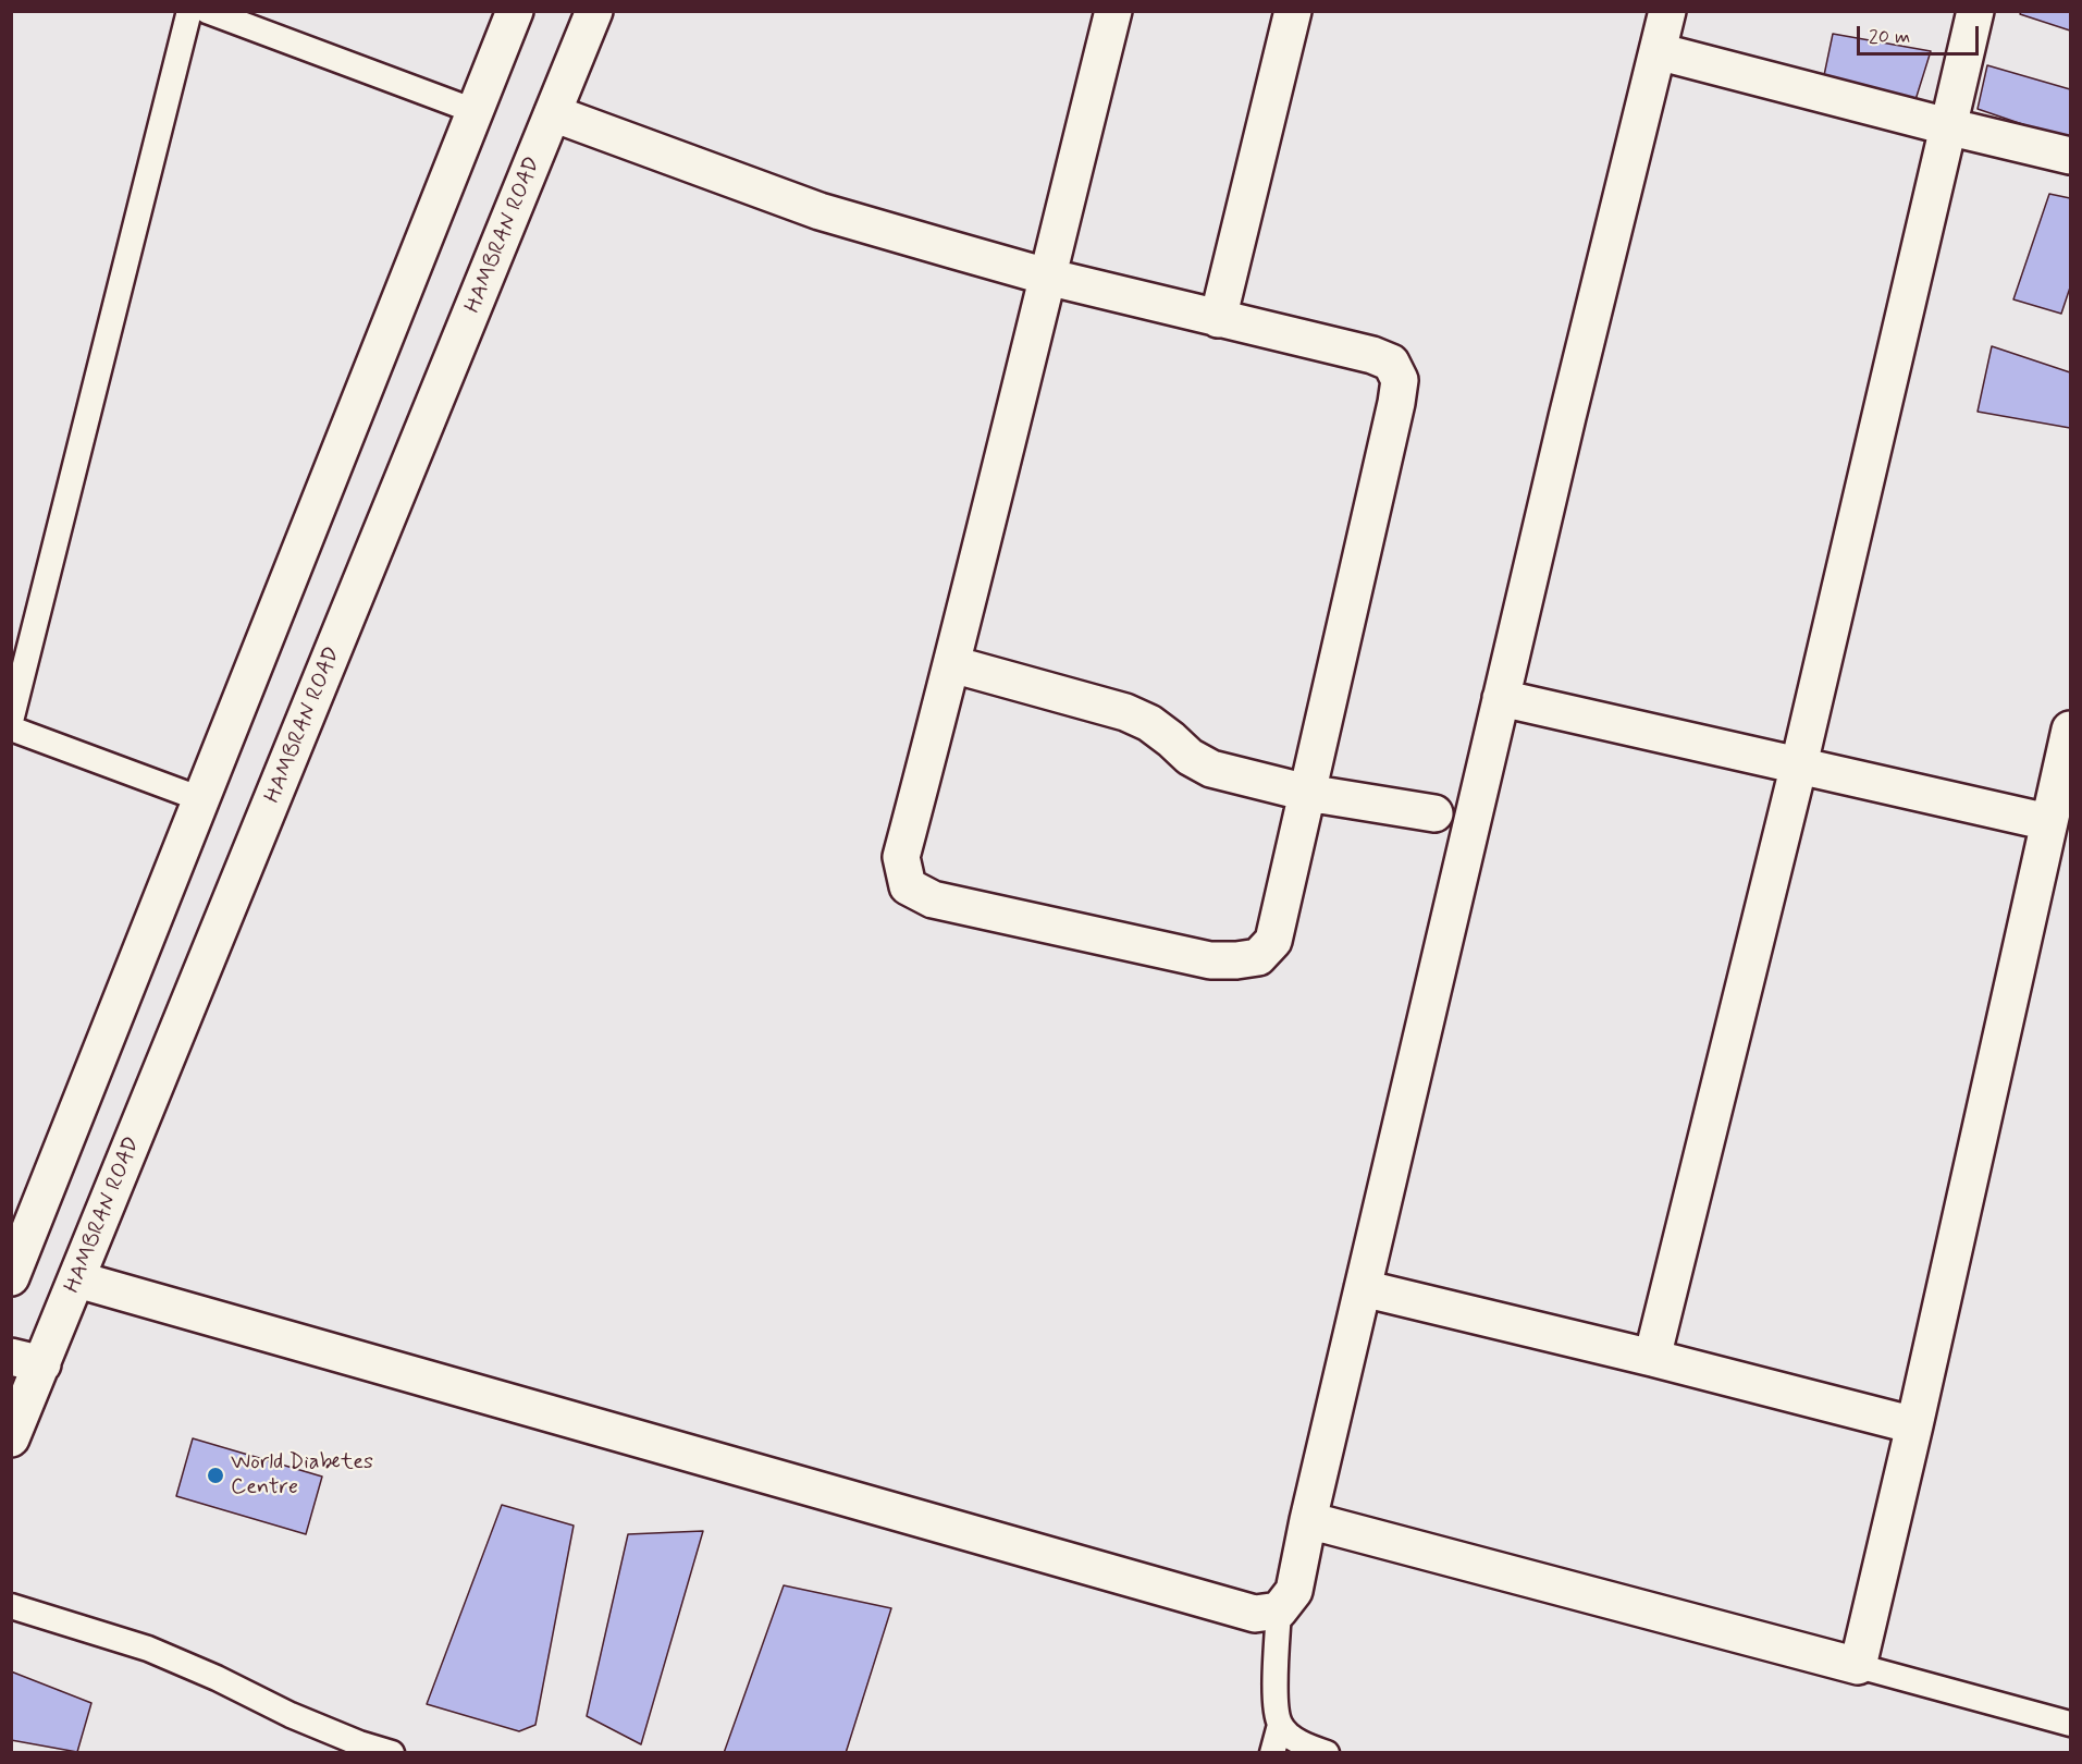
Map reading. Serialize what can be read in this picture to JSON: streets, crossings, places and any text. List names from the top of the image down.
{
  "streets": {
    "street": ["HAMBRAN ROAD"]
  },
  "places": ["World Diabetes Centre"],
  "scale_bar": "20 m"
}
